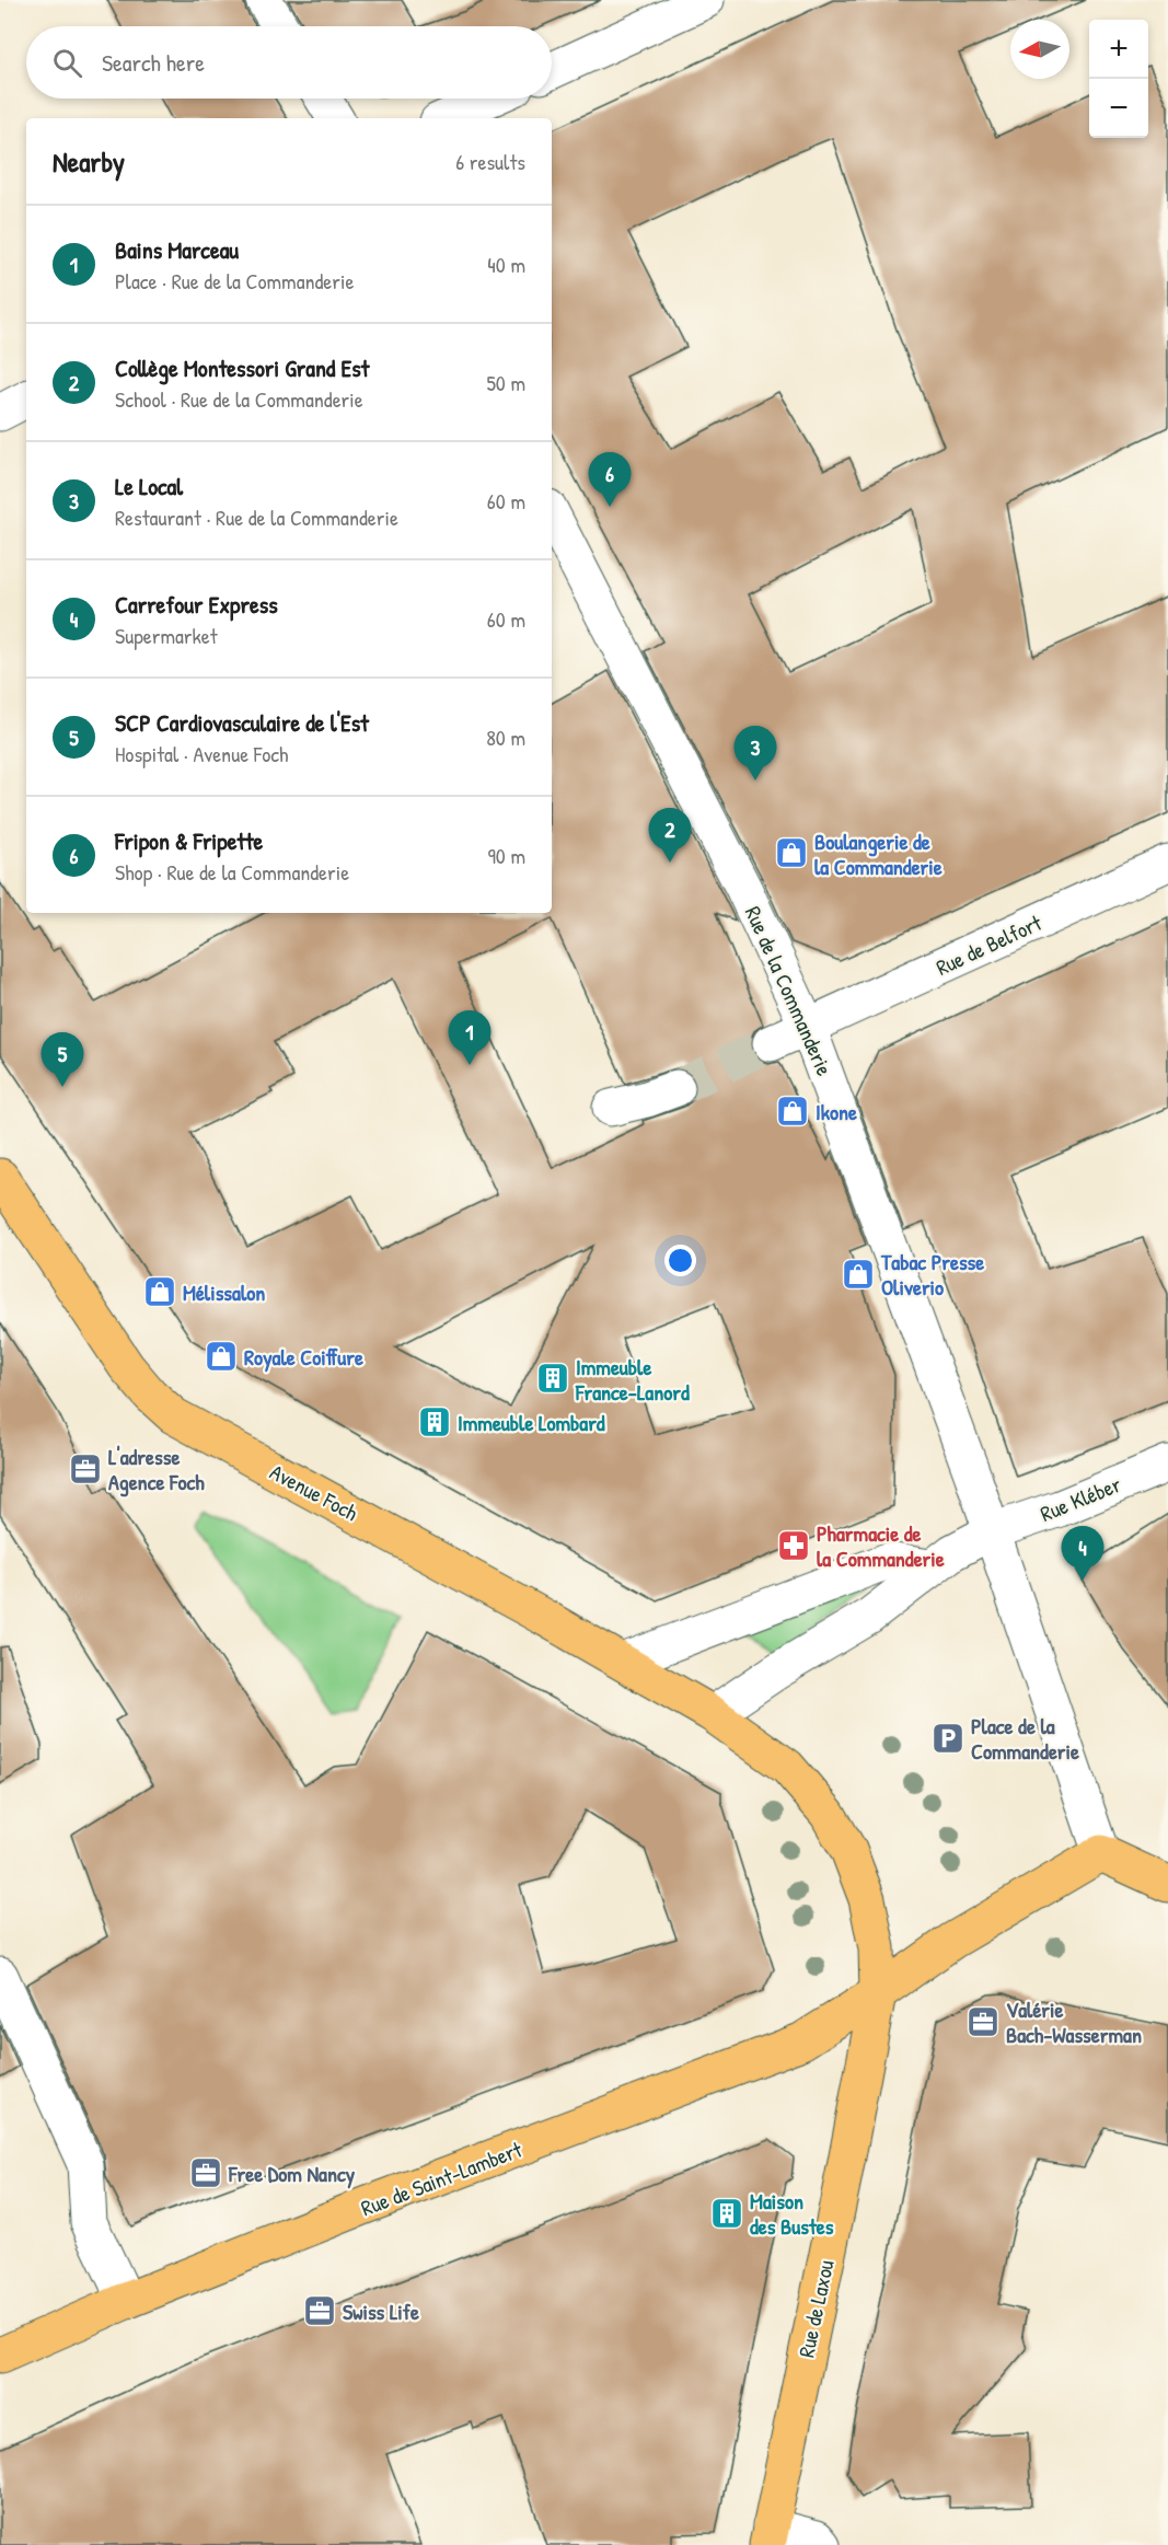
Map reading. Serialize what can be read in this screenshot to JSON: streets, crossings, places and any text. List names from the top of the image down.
{
  "streets": {
    "main road": ["Avenue Foch", "Rue de Saint-Lambert", "Rue de Laxou"],
    "street": ["Rue de Belfort", "Rue de la Commanderie", "Rue Kléber"]
  },
  "crossings": [
    ["Rue de Belfort", "Rue de la Commanderie"],
    ["Rue de la Commanderie", "Rue Kléber"],
    ["Rue de Saint-Lambert", "Rue de Laxou"]
  ],
  "places": {
    "shop": [
      "Boulangerie de la Commanderie",
      "Ikone",
      "Tabac Presse Oliverio",
      "Mélissalon",
      "Royale Coiffure"
    ],
    "building": ["Immeuble France-Lanord", "Immeuble Lombard", "Maison des Bustes"],
    "office": [
      "L'adresse Agence Foch",
      "Valérie Bach-Wasserman",
      "Free Dom Nancy",
      "Swiss Life"
    ],
    "pharmacy": ["Pharmacie de la Commanderie"],
    "parking": ["Place de la Commanderie"]
  },
  "north": "left",
  "page": {
    "map_buttons": ["+", "−"],
    "search": "Search here",
    "heading": ["Nearby", "6 results"],
    "list": [
      {
        "mark": "1",
        "name": "Bains Marceau",
        "note": "Place · Rue de la Commanderie",
        "value": "40 m"
      },
      {
        "mark": "2",
        "name": "Collège Montessori Grand Est",
        "note": "School · Rue de la Commanderie",
        "value": "50 m"
      },
      {
        "mark": "3",
        "name": "Le Local",
        "note": "Restaurant · Rue de la Commanderie",
        "value": "60 m"
      },
      {
        "mark": "4",
        "name": "Carrefour Express",
        "note": "Supermarket",
        "value": "60 m"
      },
      {
        "mark": "5",
        "name": "SCP Cardiovasculaire de l'Est",
        "note": "Hospital · Avenue Foch",
        "value": "80 m"
      },
      {
        "mark": "6",
        "name": "Fripon & Fripette",
        "note": "Shop · Rue de la Commanderie",
        "value": "90 m"
      }
    ],
    "pins": [
      "6",
      "3",
      "2",
      "1",
      "5",
      "4"
    ]
  }
}
